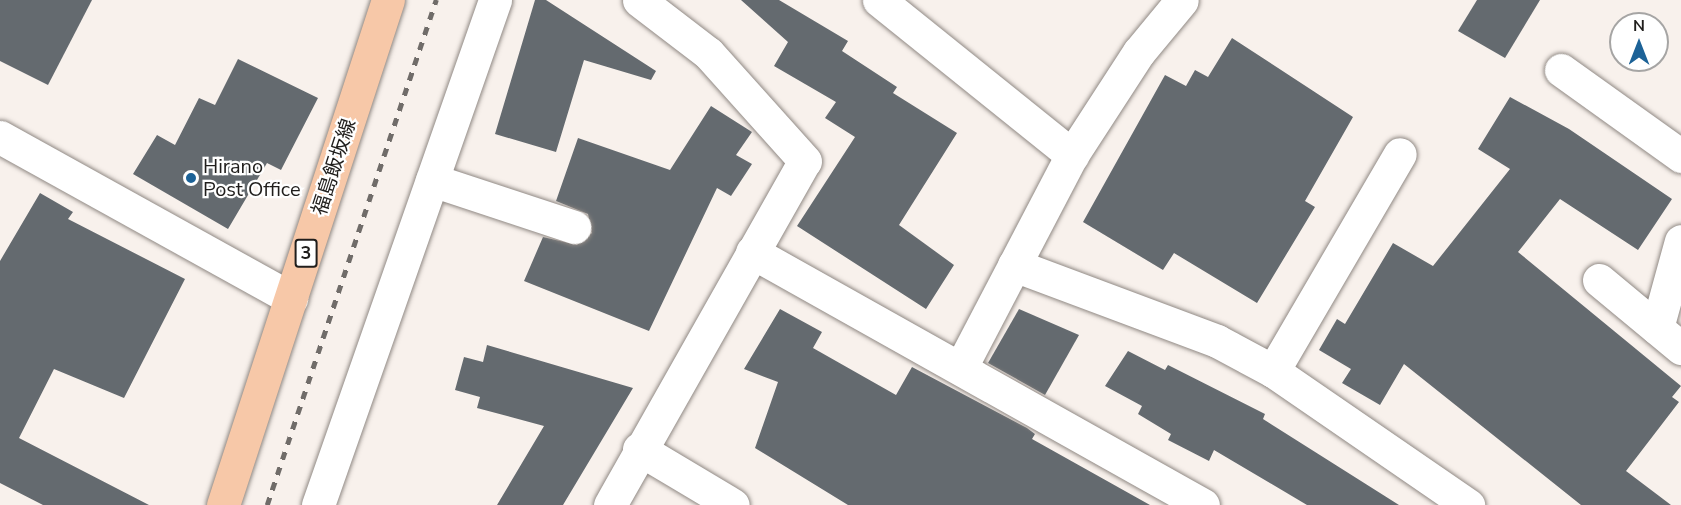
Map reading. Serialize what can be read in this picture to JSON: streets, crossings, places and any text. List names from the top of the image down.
{
  "streets": {
    "main road": ["福島飯坂線", "3"]
  },
  "places": ["Hirano Post Office"],
  "north": "top"
}
